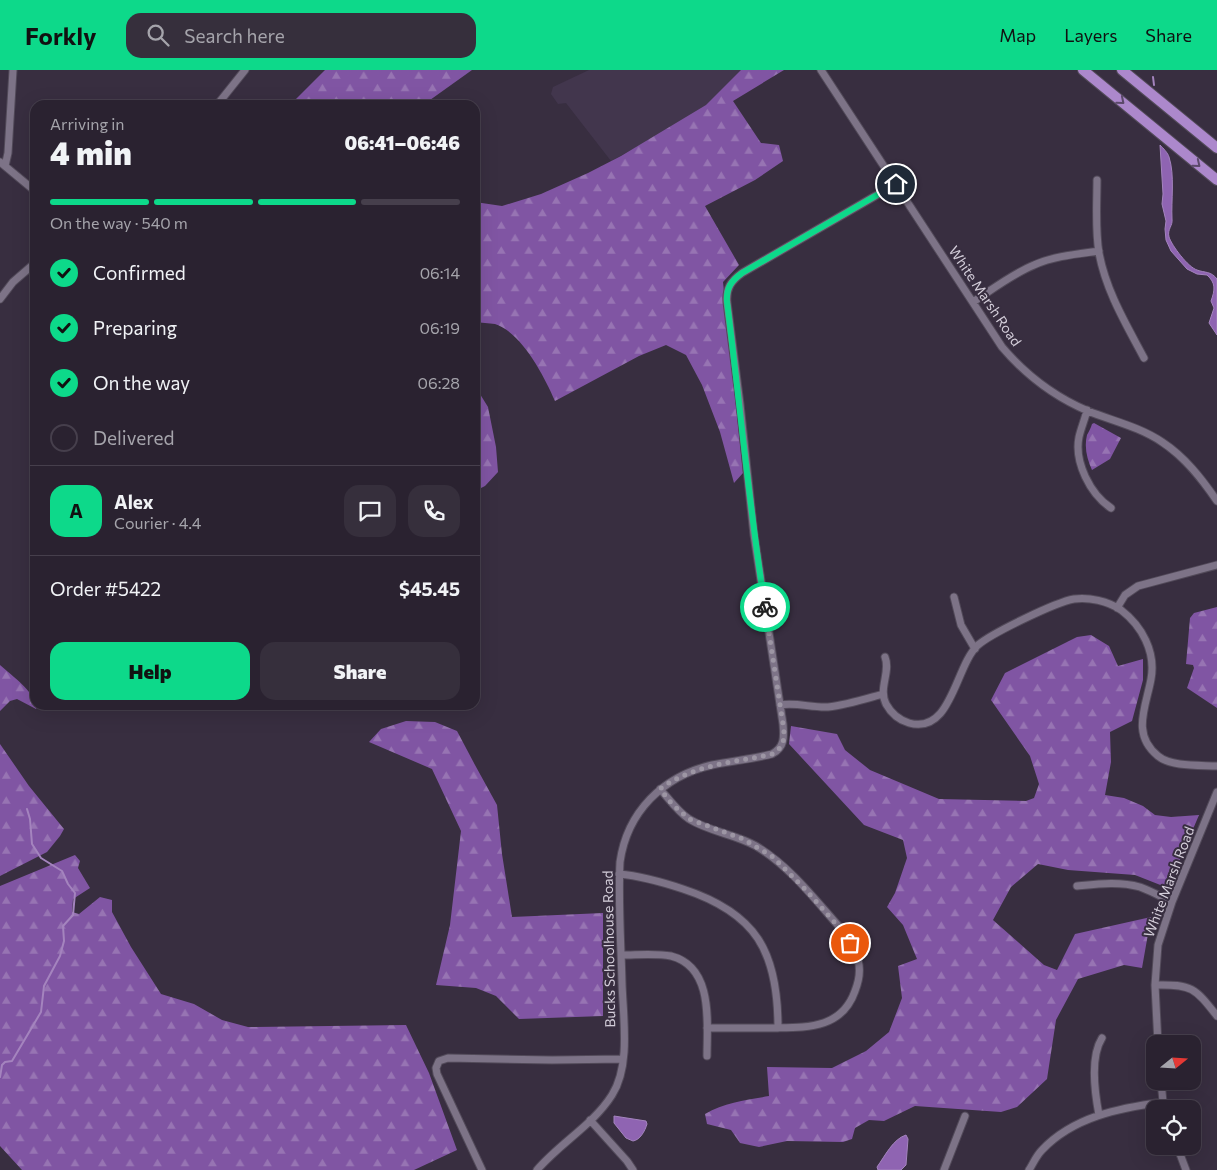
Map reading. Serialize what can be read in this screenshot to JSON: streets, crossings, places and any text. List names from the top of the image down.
{
  "streets": {
    "street": ["White Marsh Road", "Bucks Schoolhouse Road"]
  },
  "crossings": [
    ["White Marsh Road", "Bucks Schoolhouse Road"]
  ],
  "north": "right",
  "page": {
    "header": "Forkly",
    "search": "Search here",
    "nav": ["Map", "Layers", "Share"],
    "heading": ["4 min", "Arriving in", "06:41–06:46"],
    "panel": [
      "Alex",
      "Courier · 4.4",
      "Order #5422",
      "$45.45"
    ],
    "bar": "On the way · 540 m",
    "list": [
      ["Confirmed", "06:14"],
      ["Preparing", "06:19"],
      ["On the way", "06:28"],
      "Delivered"
    ],
    "round": "A",
    "buttons": ["Help", "Share"]
  }
}
